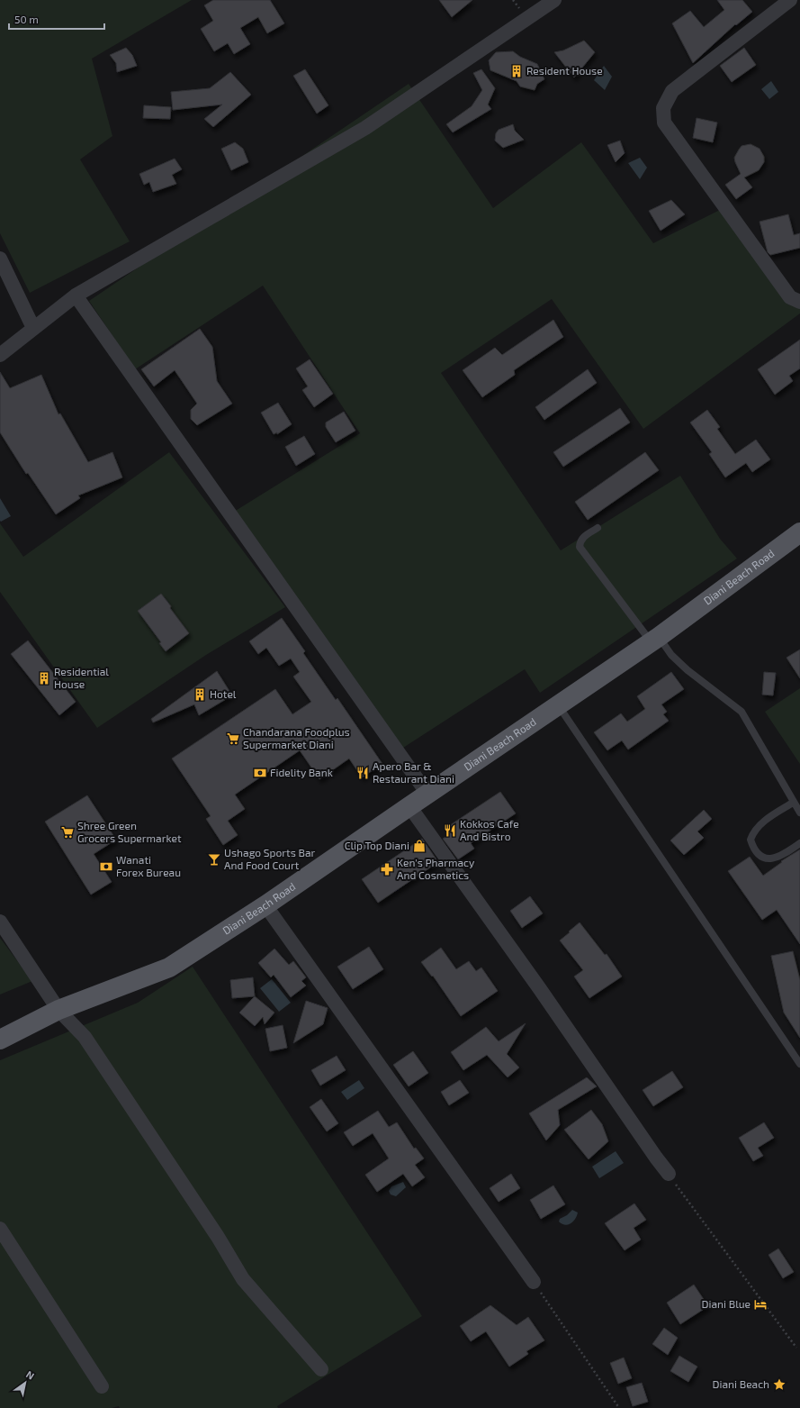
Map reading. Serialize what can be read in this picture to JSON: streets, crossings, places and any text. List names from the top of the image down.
{
  "streets": {
    "main road": ["Diani Beach Road"]
  },
  "places": {
    "building": ["Resident House", "Residential House", "Hotel"],
    "supermarket": ["Chandarana Foodplus Supermarket Diani", "Shree Green Grocers Supermarket"],
    "bank": ["Fidelity Bank", "Wanati Forex Bureau"],
    "restaurant": ["Apero Bar & Restaurant Diani", "Kokkos Cafe And Bistro"],
    "shop": ["Clip Top Diani"],
    "bar": ["Ushago Sports Bar And Food Court"],
    "pharmacy": ["Ken's Pharmacy And Cosmetics"],
    "hotel": ["Diani Blue"],
    "place": ["Diani Beach"]
  },
  "scale_bar": "50 m",
  "north": "top right"
}
